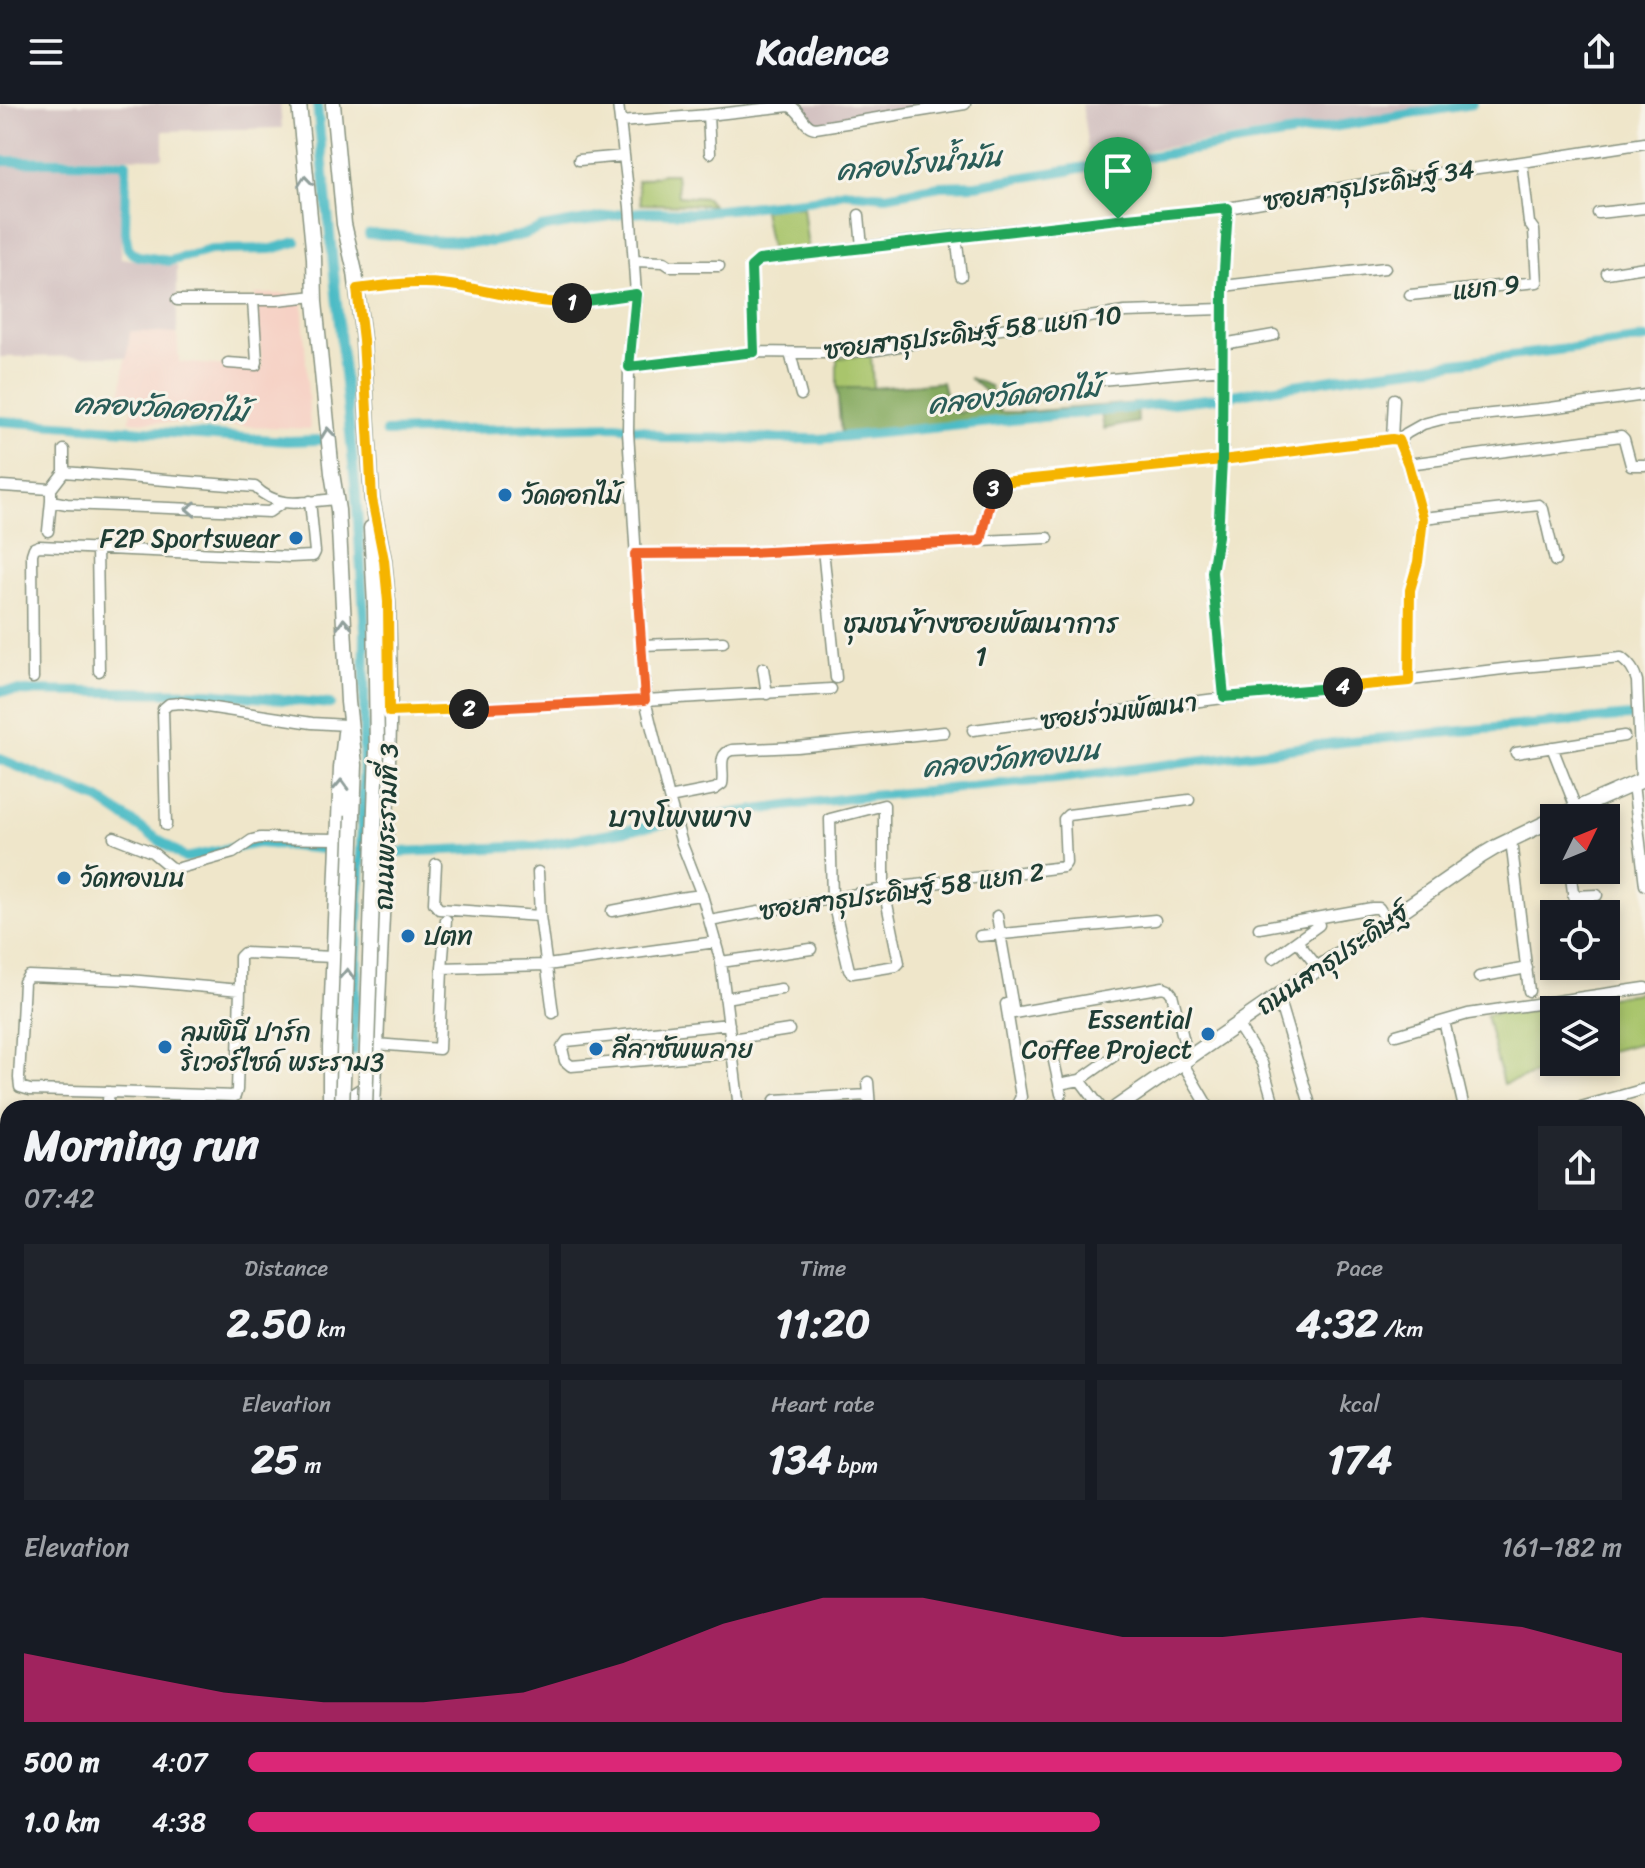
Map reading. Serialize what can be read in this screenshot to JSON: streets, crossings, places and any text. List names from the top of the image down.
{
  "streets": {
    "main road": ["ถนนพระรามที่ 3", "ถนนสาธุประดิษฐ์"],
    "street": [
      "ซอยสาธุประดิษฐ์ 34",
      "แยก 9",
      "ซอยสาธุประดิษฐ์ 58 แยก 10",
      "ซอยร่วมพัฒนา",
      "ซอยสาธุประดิษฐ์ 58 แยก 2"
    ]
  },
  "crossings": [
    ["ซอยสาธุประดิษฐ์ 34", "แยก 9"],
    ["ซอยสาธุประดิษฐ์ 34", "ซอยสาธุประดิษฐ์ 58 แยก 10"],
    ["ซอยร่วมพัฒนา", "ถนนสาธุประดิษฐ์"]
  ],
  "districts": ["ชุมชนข้างซอยพัฒนาการ 1", "บางโพงพาง"],
  "water": ["คลองโรงน้ำมัน", "คลองวัดดอกไม้", "คลองวัดทองบน"],
  "places": [
    "วัดดอกไม้",
    "F2P Sportswear",
    "วัดทองบน",
    "ปตท",
    "Essential Coffee Project",
    "ลุมพินี ปาร์ก ริเวอร์ไซด์ พระราม3",
    "ลีลาซัพพลาย"
  ],
  "north": "top right",
  "page": {
    "header": "Kadence",
    "pins": [
      "1",
      "3",
      "4",
      "2"
    ],
    "heading": ["Morning run", "07:42"],
    "stats": [
      ["Distance", "2.50 km"],
      ["Time", "11:20"],
      ["Pace", "4:32 /km"],
      ["Elevation", "25 m"],
      ["Heart rate", "134 bpm"],
      ["kcal", "174"]
    ],
    "chart": ["Elevation", "161–182 m"],
    "list": [
      {
        "name": "500 m",
        "note": "4:07"
      },
      {
        "name": "1.0 km",
        "note": "4:38"
      }
    ]
  }
}
